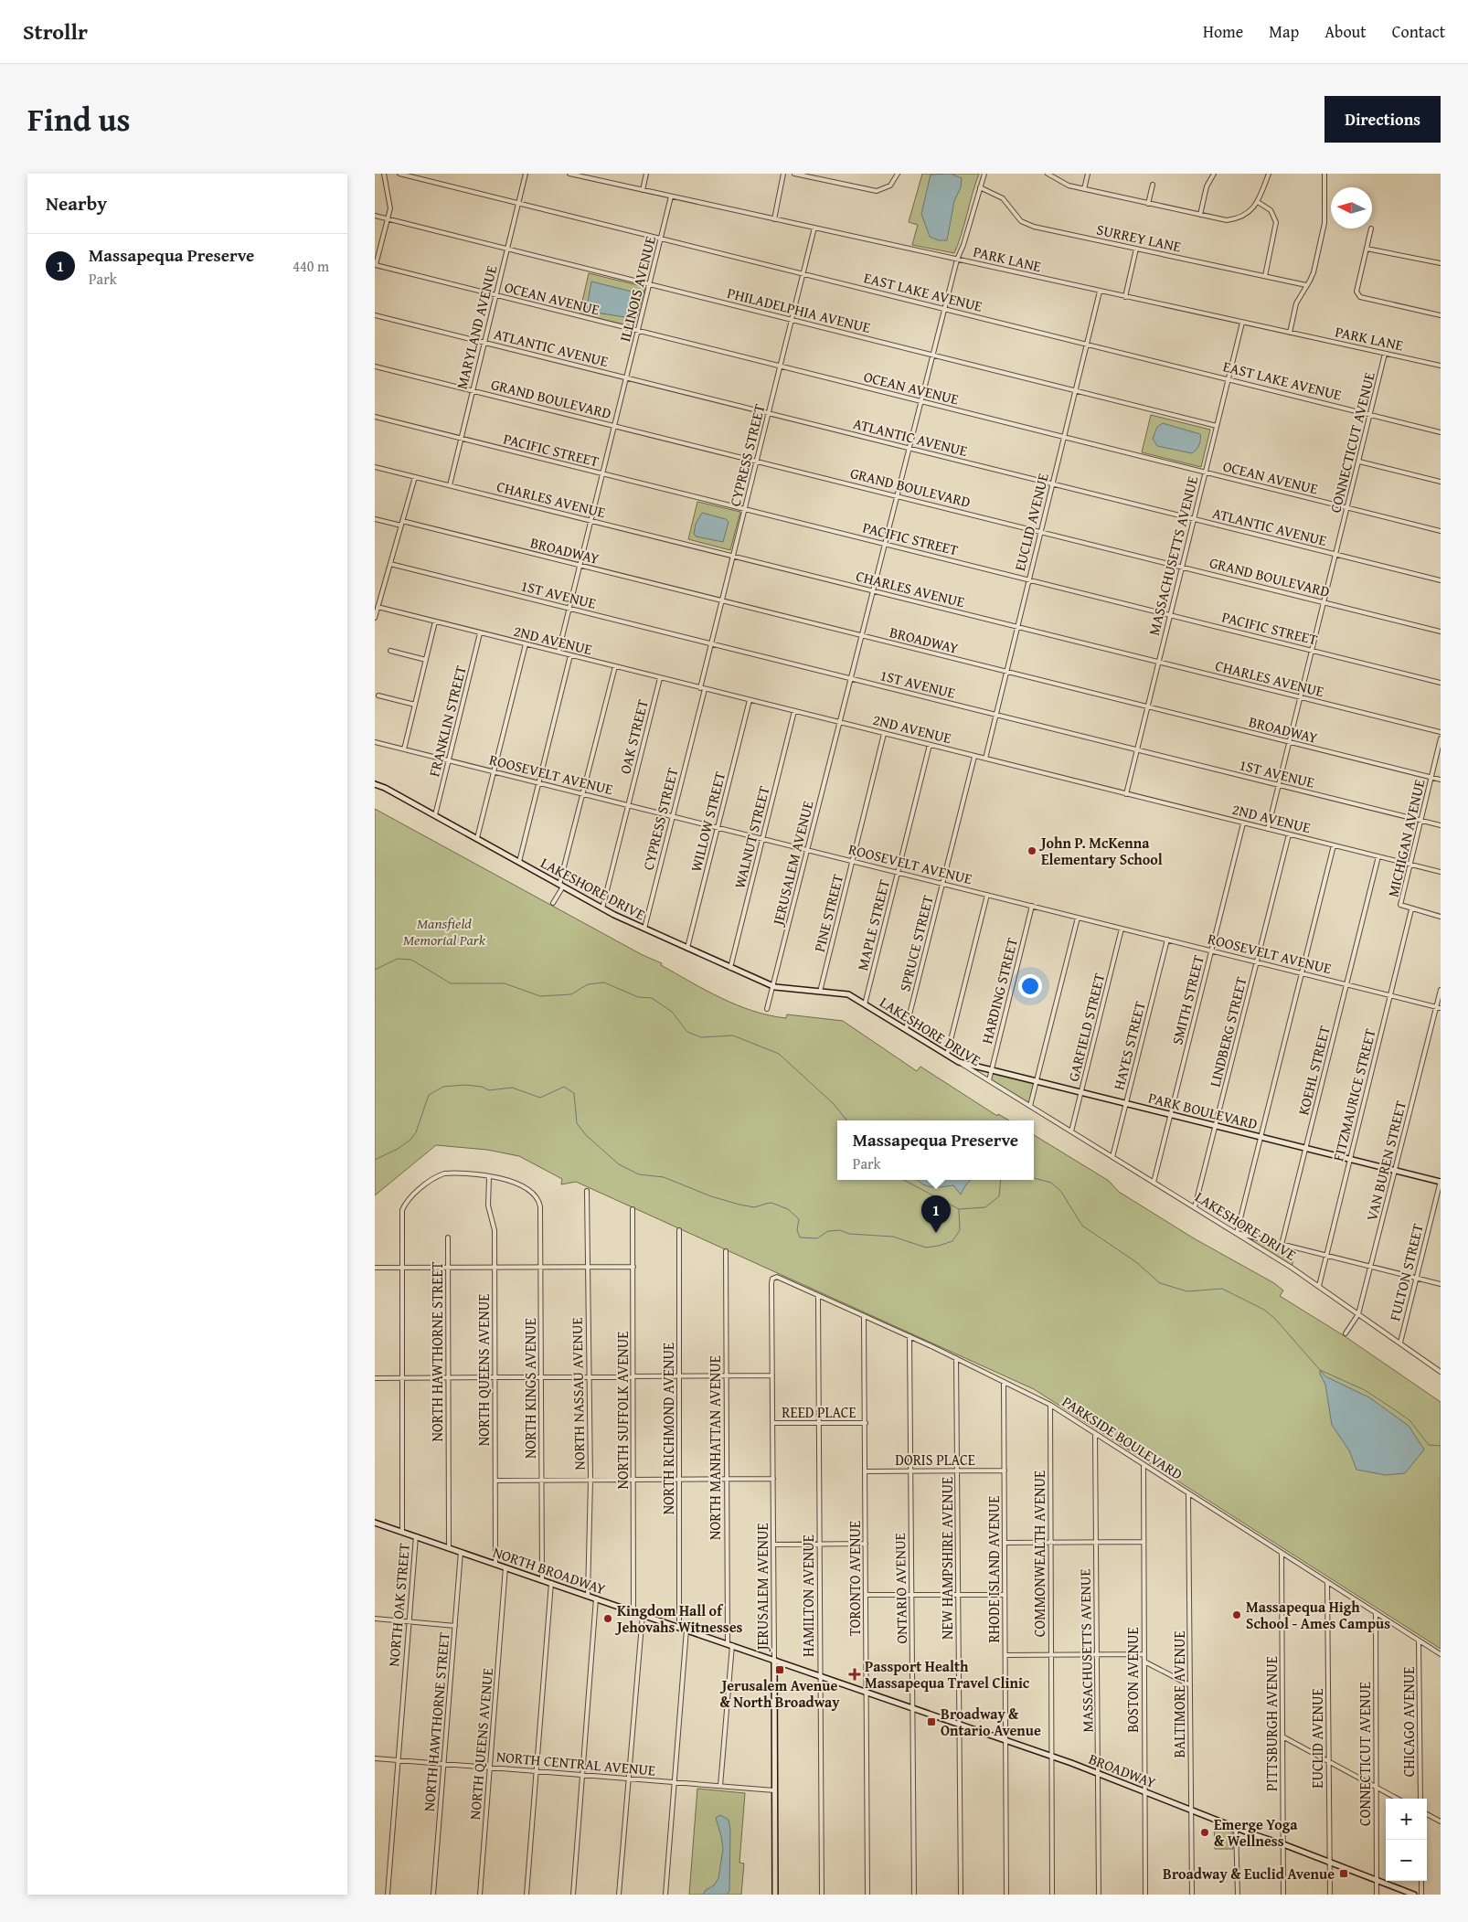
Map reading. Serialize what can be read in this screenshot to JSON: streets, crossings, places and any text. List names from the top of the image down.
{
  "streets": {
    "main road": [
      "BROADWAY",
      "JERUSALEM AVENUE",
      "LAKESHORE DRIVE",
      "PARK BOULEVARD",
      "NORTH BROADWAY"
    ],
    "street": [
      "SURREY LANE",
      "PARK LANE",
      "ILLINOIS AVENUE",
      "EAST LAKE AVENUE",
      "OCEAN AVENUE",
      "PHILADELPHIA AVENUE",
      "MARYLAND AVENUE",
      "ATLANTIC AVENUE",
      "GRAND BOULEVARD",
      "CONNECTICUT AVENUE",
      "PACIFIC STREET",
      "CYPRESS STREET",
      "CHARLES AVENUE",
      "EUCLID AVENUE",
      "MASSACHUSETTS AVENUE",
      "1ST AVENUE",
      "2ND AVENUE",
      "FRANKLIN STREET",
      "OAK STREET",
      "ROOSEVELT AVENUE",
      "WILLOW STREET",
      "WALNUT STREET",
      "MICHIGAN AVENUE",
      "PINE STREET",
      "MAPLE STREET",
      "SPRUCE STREET",
      "HARDING STREET",
      "SMITH STREET",
      "GARFIELD STREET",
      "LINDBERG STREET",
      "HAYES STREET",
      "KOEHL STREET",
      "FITZMAURICE STREET",
      "VAN BUREN STREET",
      "FULTON STREET",
      "NORTH HAWTHORNE STREET",
      "NORTH QUEENS AVENUE",
      "NORTH KINGS AVENUE",
      "NORTH NASSAU AVENUE",
      "NORTH SUFFOLK AVENUE",
      "REED PLACE",
      "NORTH RICHMOND AVENUE",
      "PARKSIDE BOULEVARD",
      "NORTH MANHATTAN AVENUE",
      "DORIS PLACE",
      "COMMONWEALTH AVENUE",
      "NEW HAMPSHIRE AVENUE",
      "RHODE ISLAND AVENUE",
      "TORONTO AVENUE",
      "ONTARIO AVENUE",
      "HAMILTON AVENUE",
      "NORTH OAK STREET",
      "BOSTON AVENUE",
      "BALTIMORE AVENUE",
      "CHICAGO AVENUE",
      "PITTSBURGH AVENUE",
      "NORTH CENTRAL AVENUE"
    ]
  },
  "crossings": [
    ["SURREY LANE", "JERUSALEM AVENUE"],
    ["PARK LANE", "ILLINOIS AVENUE"],
    ["PARK LANE", "CONNECTICUT AVENUE"],
    ["PARK LANE", "CYPRESS STREET"],
    ["PARK LANE", "EUCLID AVENUE"],
    ["PARK LANE", "MASSACHUSETTS AVENUE"],
    ["PARK LANE", "JERUSALEM AVENUE"],
    ["ILLINOIS AVENUE", "EAST LAKE AVENUE"],
    ["ILLINOIS AVENUE", "OCEAN AVENUE"],
    ["ILLINOIS AVENUE", "PHILADELPHIA AVENUE"],
    ["ILLINOIS AVENUE", "ATLANTIC AVENUE"],
    ["ILLINOIS AVENUE", "GRAND BOULEVARD"],
    ["ILLINOIS AVENUE", "PACIFIC STREET"],
    ["ILLINOIS AVENUE", "CHARLES AVENUE"],
    ["ILLINOIS AVENUE", "BROADWAY"],
    ["ILLINOIS AVENUE", "1ST AVENUE"],
    ["ILLINOIS AVENUE", "2ND AVENUE"],
    ["EAST LAKE AVENUE", "MARYLAND AVENUE"],
    ["EAST LAKE AVENUE", "CONNECTICUT AVENUE"],
    ["EAST LAKE AVENUE", "CYPRESS STREET"],
    ["EAST LAKE AVENUE", "EUCLID AVENUE"],
    ["EAST LAKE AVENUE", "MASSACHUSETTS AVENUE"],
    ["EAST LAKE AVENUE", "JERUSALEM AVENUE"],
    ["OCEAN AVENUE", "PHILADELPHIA AVENUE"],
    ["OCEAN AVENUE", "MARYLAND AVENUE"],
    ["OCEAN AVENUE", "CONNECTICUT AVENUE"],
    ["OCEAN AVENUE", "CYPRESS STREET"],
    ["OCEAN AVENUE", "EUCLID AVENUE"],
    ["OCEAN AVENUE", "MASSACHUSETTS AVENUE"],
    ["OCEAN AVENUE", "JERUSALEM AVENUE"],
    ["PHILADELPHIA AVENUE", "MARYLAND AVENUE"],
    ["PHILADELPHIA AVENUE", "CYPRESS STREET"],
    ["PHILADELPHIA AVENUE", "EUCLID AVENUE"],
    ["PHILADELPHIA AVENUE", "MASSACHUSETTS AVENUE"],
    ["PHILADELPHIA AVENUE", "JERUSALEM AVENUE"],
    ["MARYLAND AVENUE", "ATLANTIC AVENUE"],
    ["MARYLAND AVENUE", "GRAND BOULEVARD"],
    ["MARYLAND AVENUE", "PACIFIC STREET"],
    ["MARYLAND AVENUE", "CHARLES AVENUE"],
    ["ATLANTIC AVENUE", "CONNECTICUT AVENUE"],
    ["ATLANTIC AVENUE", "CYPRESS STREET"],
    ["ATLANTIC AVENUE", "EUCLID AVENUE"],
    ["ATLANTIC AVENUE", "MASSACHUSETTS AVENUE"],
    ["ATLANTIC AVENUE", "JERUSALEM AVENUE"],
    ["GRAND BOULEVARD", "CONNECTICUT AVENUE"],
    ["GRAND BOULEVARD", "CYPRESS STREET"],
    ["GRAND BOULEVARD", "EUCLID AVENUE"],
    ["GRAND BOULEVARD", "MASSACHUSETTS AVENUE"],
    ["GRAND BOULEVARD", "JERUSALEM AVENUE"],
    ["CONNECTICUT AVENUE", "PACIFIC STREET"],
    ["CONNECTICUT AVENUE", "CHARLES AVENUE"],
    ["CONNECTICUT AVENUE", "BROADWAY"],
    ["CONNECTICUT AVENUE", "1ST AVENUE"],
    ["CONNECTICUT AVENUE", "2ND AVENUE"],
    ["CONNECTICUT AVENUE", "PARKSIDE BOULEVARD"],
    ["PACIFIC STREET", "CYPRESS STREET"],
    ["PACIFIC STREET", "EUCLID AVENUE"],
    ["PACIFIC STREET", "MASSACHUSETTS AVENUE"],
    ["PACIFIC STREET", "JERUSALEM AVENUE"],
    ["CYPRESS STREET", "CHARLES AVENUE"],
    ["CYPRESS STREET", "BROADWAY"],
    ["CYPRESS STREET", "1ST AVENUE"],
    ["CYPRESS STREET", "2ND AVENUE"],
    ["CYPRESS STREET", "ROOSEVELT AVENUE"],
    ["CYPRESS STREET", "LAKESHORE DRIVE"],
    ["CHARLES AVENUE", "EUCLID AVENUE"],
    ["CHARLES AVENUE", "MASSACHUSETTS AVENUE"],
    ["CHARLES AVENUE", "JERUSALEM AVENUE"],
    ["EUCLID AVENUE", "BROADWAY"],
    ["EUCLID AVENUE", "1ST AVENUE"],
    ["EUCLID AVENUE", "2ND AVENUE"],
    ["EUCLID AVENUE", "PARKSIDE BOULEVARD"],
    ["BROADWAY", "MASSACHUSETTS AVENUE"],
    ["BROADWAY", "MICHIGAN AVENUE"],
    ["BROADWAY", "JERUSALEM AVENUE"],
    ["BROADWAY", "COMMONWEALTH AVENUE"],
    ["BROADWAY", "NEW HAMPSHIRE AVENUE"],
    ["BROADWAY", "RHODE ISLAND AVENUE"],
    ["BROADWAY", "NORTH BROADWAY"],
    ["BROADWAY", "TORONTO AVENUE"],
    ["BROADWAY", "ONTARIO AVENUE"],
    ["BROADWAY", "HAMILTON AVENUE"],
    ["BROADWAY", "BOSTON AVENUE"],
    ["BROADWAY", "BALTIMORE AVENUE"],
    ["BROADWAY", "PITTSBURGH AVENUE"],
    ["MASSACHUSETTS AVENUE", "1ST AVENUE"],
    ["MASSACHUSETTS AVENUE", "2ND AVENUE"],
    ["MASSACHUSETTS AVENUE", "PARKSIDE BOULEVARD"],
    ["1ST AVENUE", "MICHIGAN AVENUE"],
    ["1ST AVENUE", "JERUSALEM AVENUE"],
    ["2ND AVENUE", "FRANKLIN STREET"],
    ["2ND AVENUE", "OAK STREET"],
    ["2ND AVENUE", "WILLOW STREET"],
    ["2ND AVENUE", "WALNUT STREET"],
    ["2ND AVENUE", "MICHIGAN AVENUE"],
    ["2ND AVENUE", "JERUSALEM AVENUE"],
    ["2ND AVENUE", "PINE STREET"],
    ["2ND AVENUE", "MAPLE STREET"],
    ["2ND AVENUE", "SPRUCE STREET"],
    ["2ND AVENUE", "SMITH STREET"],
    ["2ND AVENUE", "LINDBERG STREET"],
    ["2ND AVENUE", "KOEHL STREET"],
    ["FRANKLIN STREET", "ROOSEVELT AVENUE"],
    ["FRANKLIN STREET", "LAKESHORE DRIVE"],
    ["OAK STREET", "ROOSEVELT AVENUE"],
    ["OAK STREET", "LAKESHORE DRIVE"],
    ["ROOSEVELT AVENUE", "WILLOW STREET"],
    ["ROOSEVELT AVENUE", "WALNUT STREET"],
    ["ROOSEVELT AVENUE", "JERUSALEM AVENUE"],
    ["ROOSEVELT AVENUE", "PINE STREET"],
    ["ROOSEVELT AVENUE", "MAPLE STREET"],
    ["ROOSEVELT AVENUE", "SPRUCE STREET"],
    ["ROOSEVELT AVENUE", "HARDING STREET"],
    ["ROOSEVELT AVENUE", "SMITH STREET"],
    ["ROOSEVELT AVENUE", "GARFIELD STREET"],
    ["ROOSEVELT AVENUE", "LINDBERG STREET"],
    ["ROOSEVELT AVENUE", "HAYES STREET"],
    ["ROOSEVELT AVENUE", "KOEHL STREET"],
    ["ROOSEVELT AVENUE", "FITZMAURICE STREET"],
    ["ROOSEVELT AVENUE", "VAN BUREN STREET"],
    ["WILLOW STREET", "LAKESHORE DRIVE"],
    ["WALNUT STREET", "LAKESHORE DRIVE"],
    ["MICHIGAN AVENUE", "FITZMAURICE STREET"],
    ["JERUSALEM AVENUE", "LAKESHORE DRIVE"],
    ["JERUSALEM AVENUE", "REED PLACE"],
    ["JERUSALEM AVENUE", "PARKSIDE BOULEVARD"],
    ["JERUSALEM AVENUE", "NORTH BROADWAY"],
    ["JERUSALEM AVENUE", "NORTH CENTRAL AVENUE"],
    ["LAKESHORE DRIVE", "PINE STREET"],
    ["LAKESHORE DRIVE", "MAPLE STREET"],
    ["LAKESHORE DRIVE", "SPRUCE STREET"],
    ["LAKESHORE DRIVE", "HARDING STREET"],
    ["LAKESHORE DRIVE", "SMITH STREET"],
    ["LAKESHORE DRIVE", "GARFIELD STREET"],
    ["LAKESHORE DRIVE", "LINDBERG STREET"],
    ["LAKESHORE DRIVE", "HAYES STREET"],
    ["LAKESHORE DRIVE", "FITZMAURICE STREET"],
    ["LAKESHORE DRIVE", "PARK BOULEVARD"],
    ["LAKESHORE DRIVE", "VAN BUREN STREET"],
    ["LAKESHORE DRIVE", "FULTON STREET"],
    ["HARDING STREET", "PARK BOULEVARD"],
    ["SMITH STREET", "PARK BOULEVARD"],
    ["GARFIELD STREET", "PARK BOULEVARD"],
    ["LINDBERG STREET", "PARK BOULEVARD"],
    ["HAYES STREET", "PARK BOULEVARD"],
    ["KOEHL STREET", "PARK BOULEVARD"],
    ["FITZMAURICE STREET", "PARK BOULEVARD"],
    ["PARK BOULEVARD", "VAN BUREN STREET"],
    ["PARK BOULEVARD", "FULTON STREET"],
    ["NORTH HAWTHORNE STREET", "NORTH BROADWAY"],
    ["NORTH HAWTHORNE STREET", "NORTH CENTRAL AVENUE"],
    ["NORTH QUEENS AVENUE", "NORTH KINGS AVENUE"],
    ["NORTH QUEENS AVENUE", "NORTH BROADWAY"],
    ["NORTH QUEENS AVENUE", "NORTH OAK STREET"],
    ["NORTH QUEENS AVENUE", "NORTH CENTRAL AVENUE"],
    ["NORTH KINGS AVENUE", "NORTH BROADWAY"],
    ["NORTH KINGS AVENUE", "NORTH OAK STREET"],
    ["NORTH NASSAU AVENUE", "NORTH BROADWAY"],
    ["NORTH SUFFOLK AVENUE", "NORTH BROADWAY"],
    ["REED PLACE", "TORONTO AVENUE"],
    ["REED PLACE", "HAMILTON AVENUE"],
    ["NORTH RICHMOND AVENUE", "NORTH BROADWAY"],
    ["PARKSIDE BOULEVARD", "COMMONWEALTH AVENUE"],
    ["PARKSIDE BOULEVARD", "NEW HAMPSHIRE AVENUE"],
    ["PARKSIDE BOULEVARD", "RHODE ISLAND AVENUE"],
    ["PARKSIDE BOULEVARD", "TORONTO AVENUE"],
    ["PARKSIDE BOULEVARD", "ONTARIO AVENUE"],
    ["PARKSIDE BOULEVARD", "HAMILTON AVENUE"],
    ["PARKSIDE BOULEVARD", "BOSTON AVENUE"],
    ["PARKSIDE BOULEVARD", "BALTIMORE AVENUE"],
    ["PARKSIDE BOULEVARD", "CHICAGO AVENUE"],
    ["PARKSIDE BOULEVARD", "PITTSBURGH AVENUE"],
    ["NORTH MANHATTAN AVENUE", "NORTH BROADWAY"],
    ["NORTH MANHATTAN AVENUE", "NORTH CENTRAL AVENUE"],
    ["DORIS PLACE", "NEW HAMPSHIRE AVENUE"],
    ["DORIS PLACE", "RHODE ISLAND AVENUE"],
    ["DORIS PLACE", "TORONTO AVENUE"],
    ["DORIS PLACE", "ONTARIO AVENUE"],
    ["NORTH BROADWAY", "HAMILTON AVENUE"],
    ["NORTH BROADWAY", "NORTH OAK STREET"],
    ["NORTH OAK STREET", "NORTH CENTRAL AVENUE"]
  ],
  "parks": ["Mansfield Memorial Park"],
  "places": {
    "other": [
      "John P. McKenna Elementary School",
      "Massapequa High School - Ames Campus",
      "Kingdom Hall of Jehovahs Witnesses",
      "Emerge Yoga & Wellness"
    ],
    "transit": ["Jerusalem Avenue & North Broadway", "Broadway & Ontario Avenue", "Broadway & Euclid Avenue"],
    "health": ["Passport Health Massapequa Travel Clinic"]
  },
  "north": "left",
  "page": {
    "header": "Strollr",
    "nav": [
      "Home",
      "Map",
      "About",
      "Contact"
    ],
    "title": "Find us",
    "buttons": "Directions",
    "heading": "Nearby",
    "list": [
      {
        "mark": "1",
        "name": "Massapequa Preserve",
        "note": "Park",
        "value": "440 m"
      }
    ],
    "popup": ["Massapequa Preserve", "Park"],
    "pins": "1",
    "map_buttons": ["+", "−"]
  }
}
